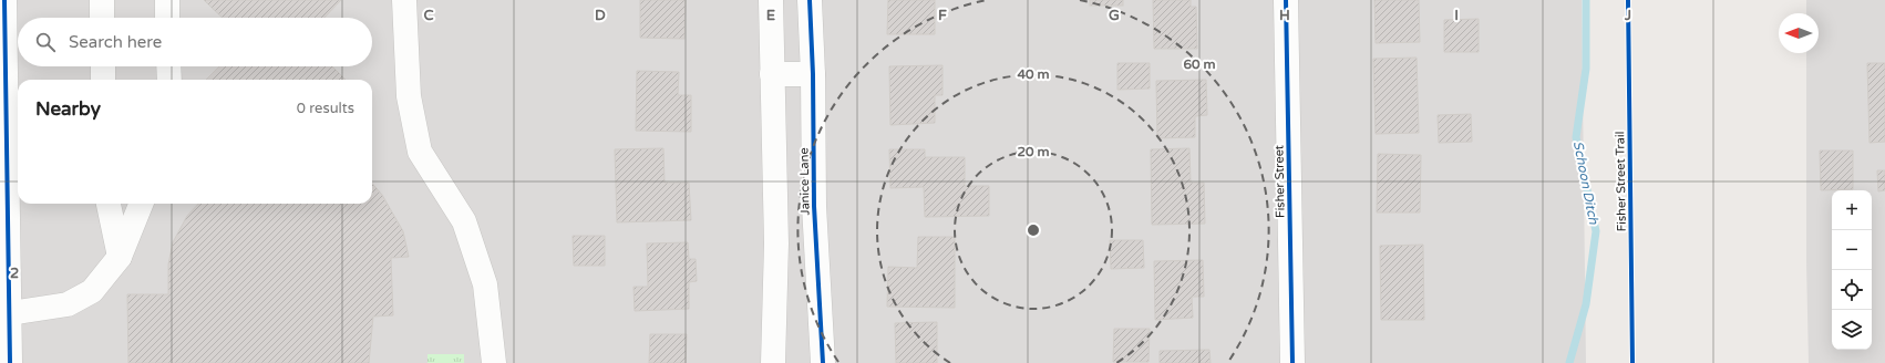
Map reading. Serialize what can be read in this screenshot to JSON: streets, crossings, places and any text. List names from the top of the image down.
{
  "streets": {
    "street": ["Janice Lane", "Fisher Street"],
    "cycle path": ["Fisher Street Trail"]
  },
  "water": ["Schoon Ditch"],
  "north": "left",
  "page": {
    "search": "Search here",
    "heading": ["Nearby", "0 results"],
    "map_buttons": ["+", "−"]
  },
  "grid": {
    "columns": [
      "C",
      "D",
      "E",
      "F",
      "G",
      "H",
      "I",
      "J"
    ],
    "rows": ["2"]
  },
  "rings": ["60 m", "40 m", "20 m"]
}
